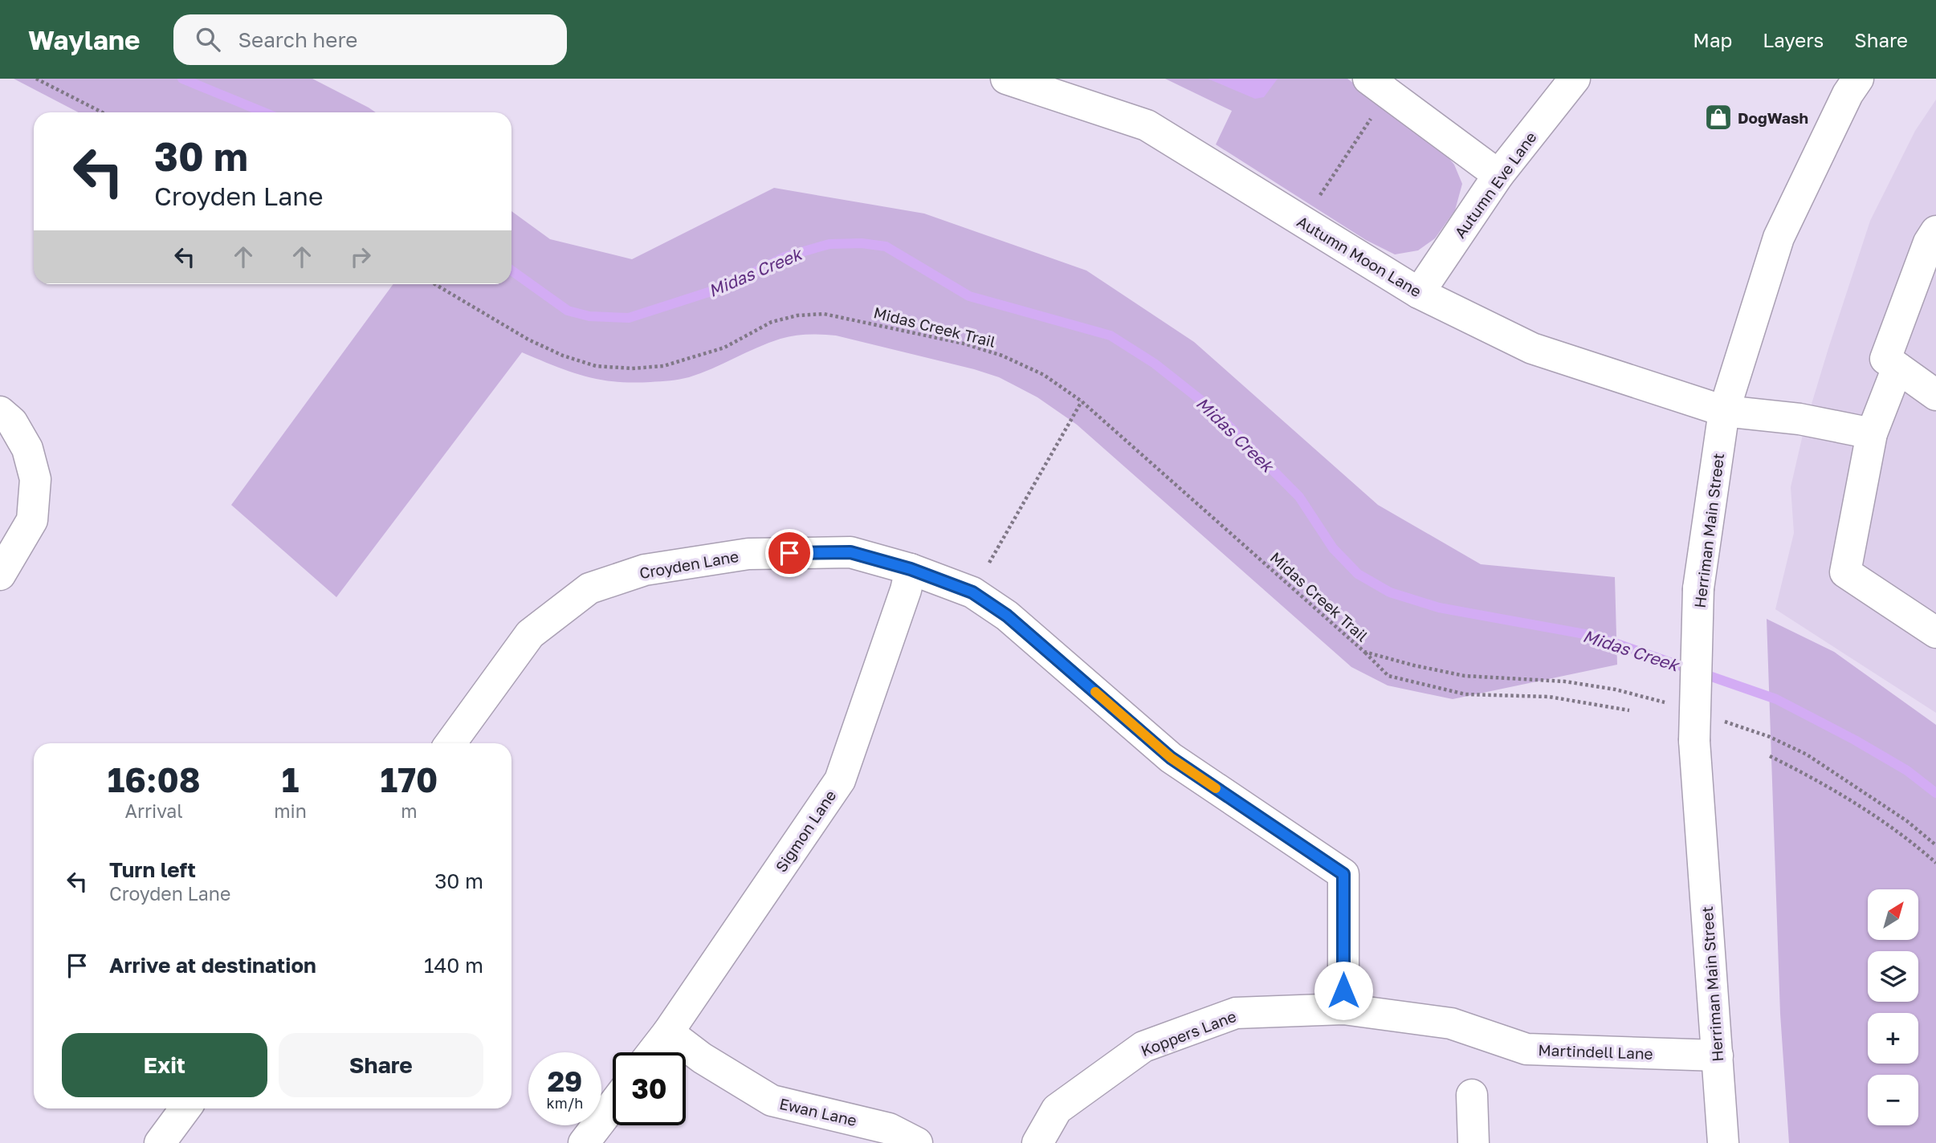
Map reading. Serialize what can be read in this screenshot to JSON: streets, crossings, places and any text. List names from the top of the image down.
{
  "streets": {
    "street": [
      "Autumn Eve Lane",
      "Autumn Moon Lane",
      "Herriman Main Street",
      "Croyden Lane",
      "Sigmon Lane",
      "Koppers Lane",
      "Martindell Lane",
      "Ewan Lane"
    ],
    "path": ["Midas Creek Trail"]
  },
  "crossings": [
    ["Autumn Eve Lane", "Autumn Moon Lane"],
    ["Autumn Moon Lane", "Herriman Main Street"],
    ["Herriman Main Street", "Martindell Lane"],
    ["Croyden Lane", "Sigmon Lane"],
    ["Croyden Lane", "Koppers Lane"],
    ["Croyden Lane", "Martindell Lane"],
    ["Sigmon Lane", "Ewan Lane"],
    ["Koppers Lane", "Martindell Lane"]
  ],
  "water": ["Midas Creek"],
  "places": {
    "shop": ["DogWash"]
  },
  "north": "top right",
  "page": {
    "header": "Waylane",
    "search": "Search here",
    "nav": ["Map", "Layers", "Share"],
    "turn": ["30 m", "Croyden Lane"],
    "eta": [
      "16:08",
      "Arrival",
      "1",
      "min",
      "170",
      "m"
    ],
    "list": [
      {
        "name": "Turn left",
        "note": "Croyden Lane",
        "value": "30 m"
      },
      {
        "name": "Arrive at destination",
        "value": "140 m"
      }
    ],
    "map_buttons": ["+", "−"],
    "buttons": ["Exit", "Share"],
    "speed": "29 km/h",
    "limit": "30"
  }
}
